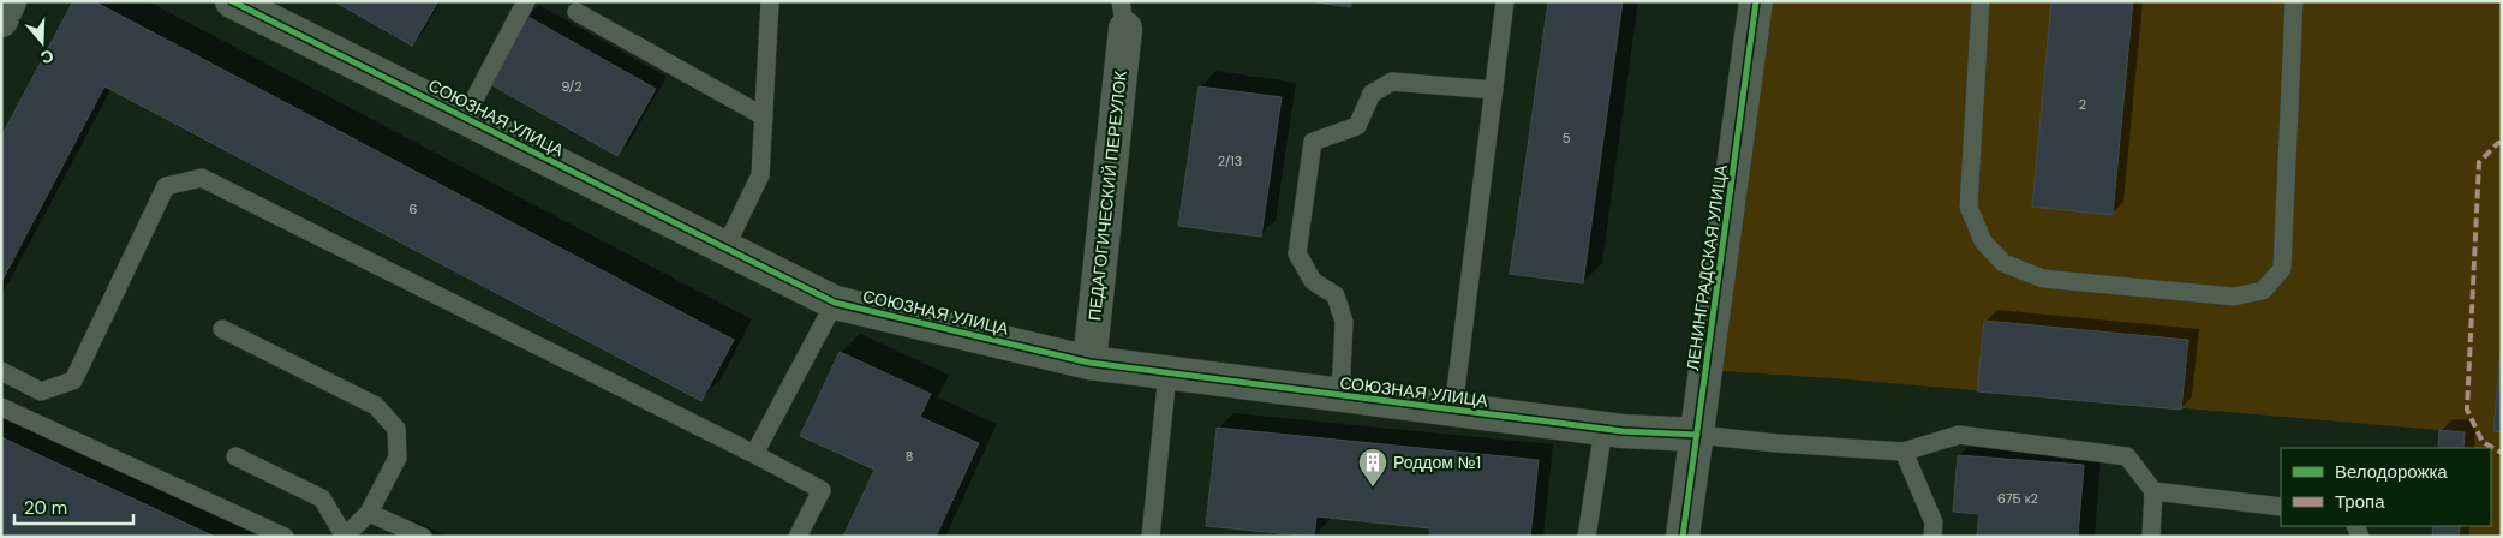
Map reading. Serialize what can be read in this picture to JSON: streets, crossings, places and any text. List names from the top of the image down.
{
  "streets": {
    "street": ["СОЮЗНАЯ УЛИЦА", "ПЕДАГОГИЧЕСКИЙ ПЕРЕУЛОК", "ЛЕНИНГРАДСКАЯ УЛИЦА"]
  },
  "crossings": [
    ["СОЮЗНАЯ УЛИЦА", "ПЕДАГОГИЧЕСКИЙ ПЕРЕУЛОК"],
    ["СОЮЗНАЯ УЛИЦА", "ЛЕНИНГРАДСКАЯ УЛИЦА"]
  ],
  "places": {
    "building": ["Роддом №1"]
  },
  "house_numbers": [
    "9/2",
    "2",
    "5",
    "2/13",
    "6",
    "8",
    "67Б к2"
  ],
  "legend": ["Велодорожка", "Тропа"],
  "scale_bar": "20 m",
  "north": "bottom"
}
